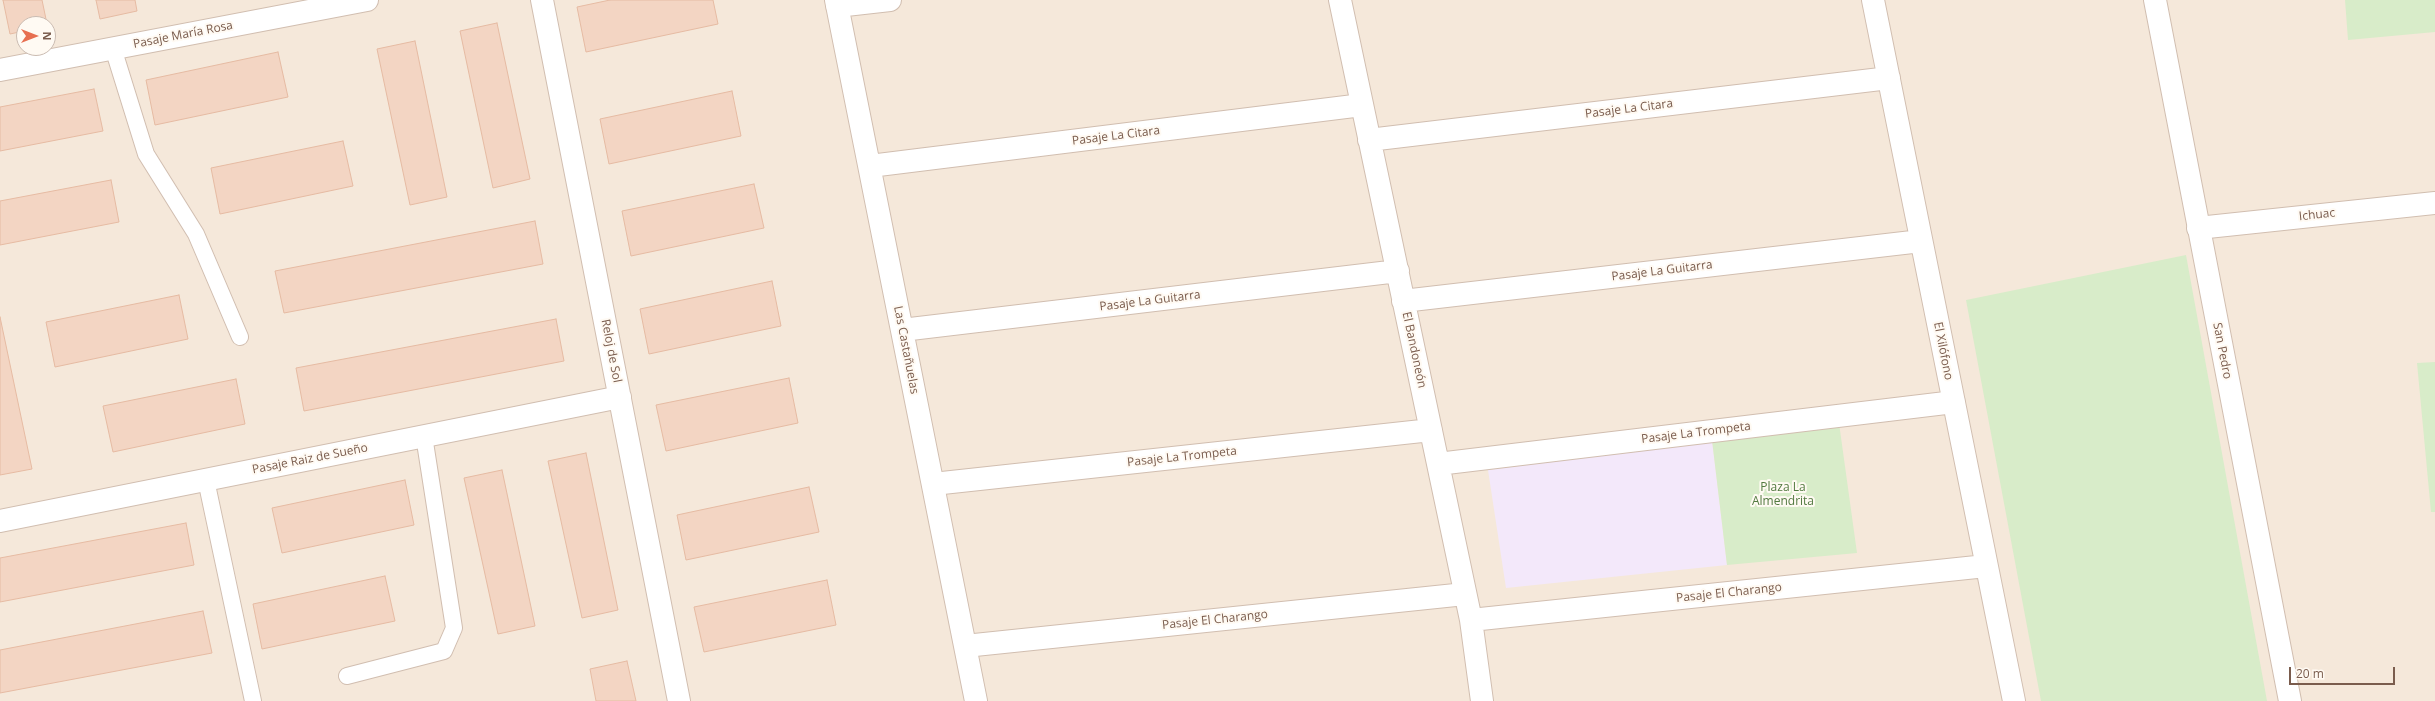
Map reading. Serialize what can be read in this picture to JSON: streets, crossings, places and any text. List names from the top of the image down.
{
  "streets": {
    "street": [
      "Pasaje María Rosa",
      "Pasaje La Citara",
      "Ichuac",
      "Pasaje La Guitarra",
      "Las Castañuelas",
      "El Bandoneón",
      "Reloj de Sol",
      "El Xilófono",
      "San Pedro",
      "Pasaje La Trompeta",
      "Pasaje Raiz de Sueño",
      "Pasaje El Charango"
    ]
  },
  "crossings": [
    ["Pasaje La Citara", "Las Castañuelas"],
    ["Pasaje La Citara", "El Bandoneón"],
    ["Pasaje La Citara", "El Xilófono"],
    ["Ichuac", "San Pedro"],
    ["Pasaje La Guitarra", "Las Castañuelas"],
    ["Pasaje La Guitarra", "El Bandoneón"],
    ["Pasaje La Guitarra", "El Xilófono"],
    ["Las Castañuelas", "Pasaje La Trompeta"],
    ["Las Castañuelas", "Pasaje El Charango"],
    ["El Bandoneón", "Pasaje La Trompeta"],
    ["El Bandoneón", "Pasaje El Charango"],
    ["Reloj de Sol", "Pasaje Raiz de Sueño"],
    ["El Xilófono", "Pasaje La Trompeta"],
    ["El Xilófono", "Pasaje El Charango"]
  ],
  "parks": ["Plaza La Almendrita"],
  "scale_bar": "20 m",
  "north": "right"
}
